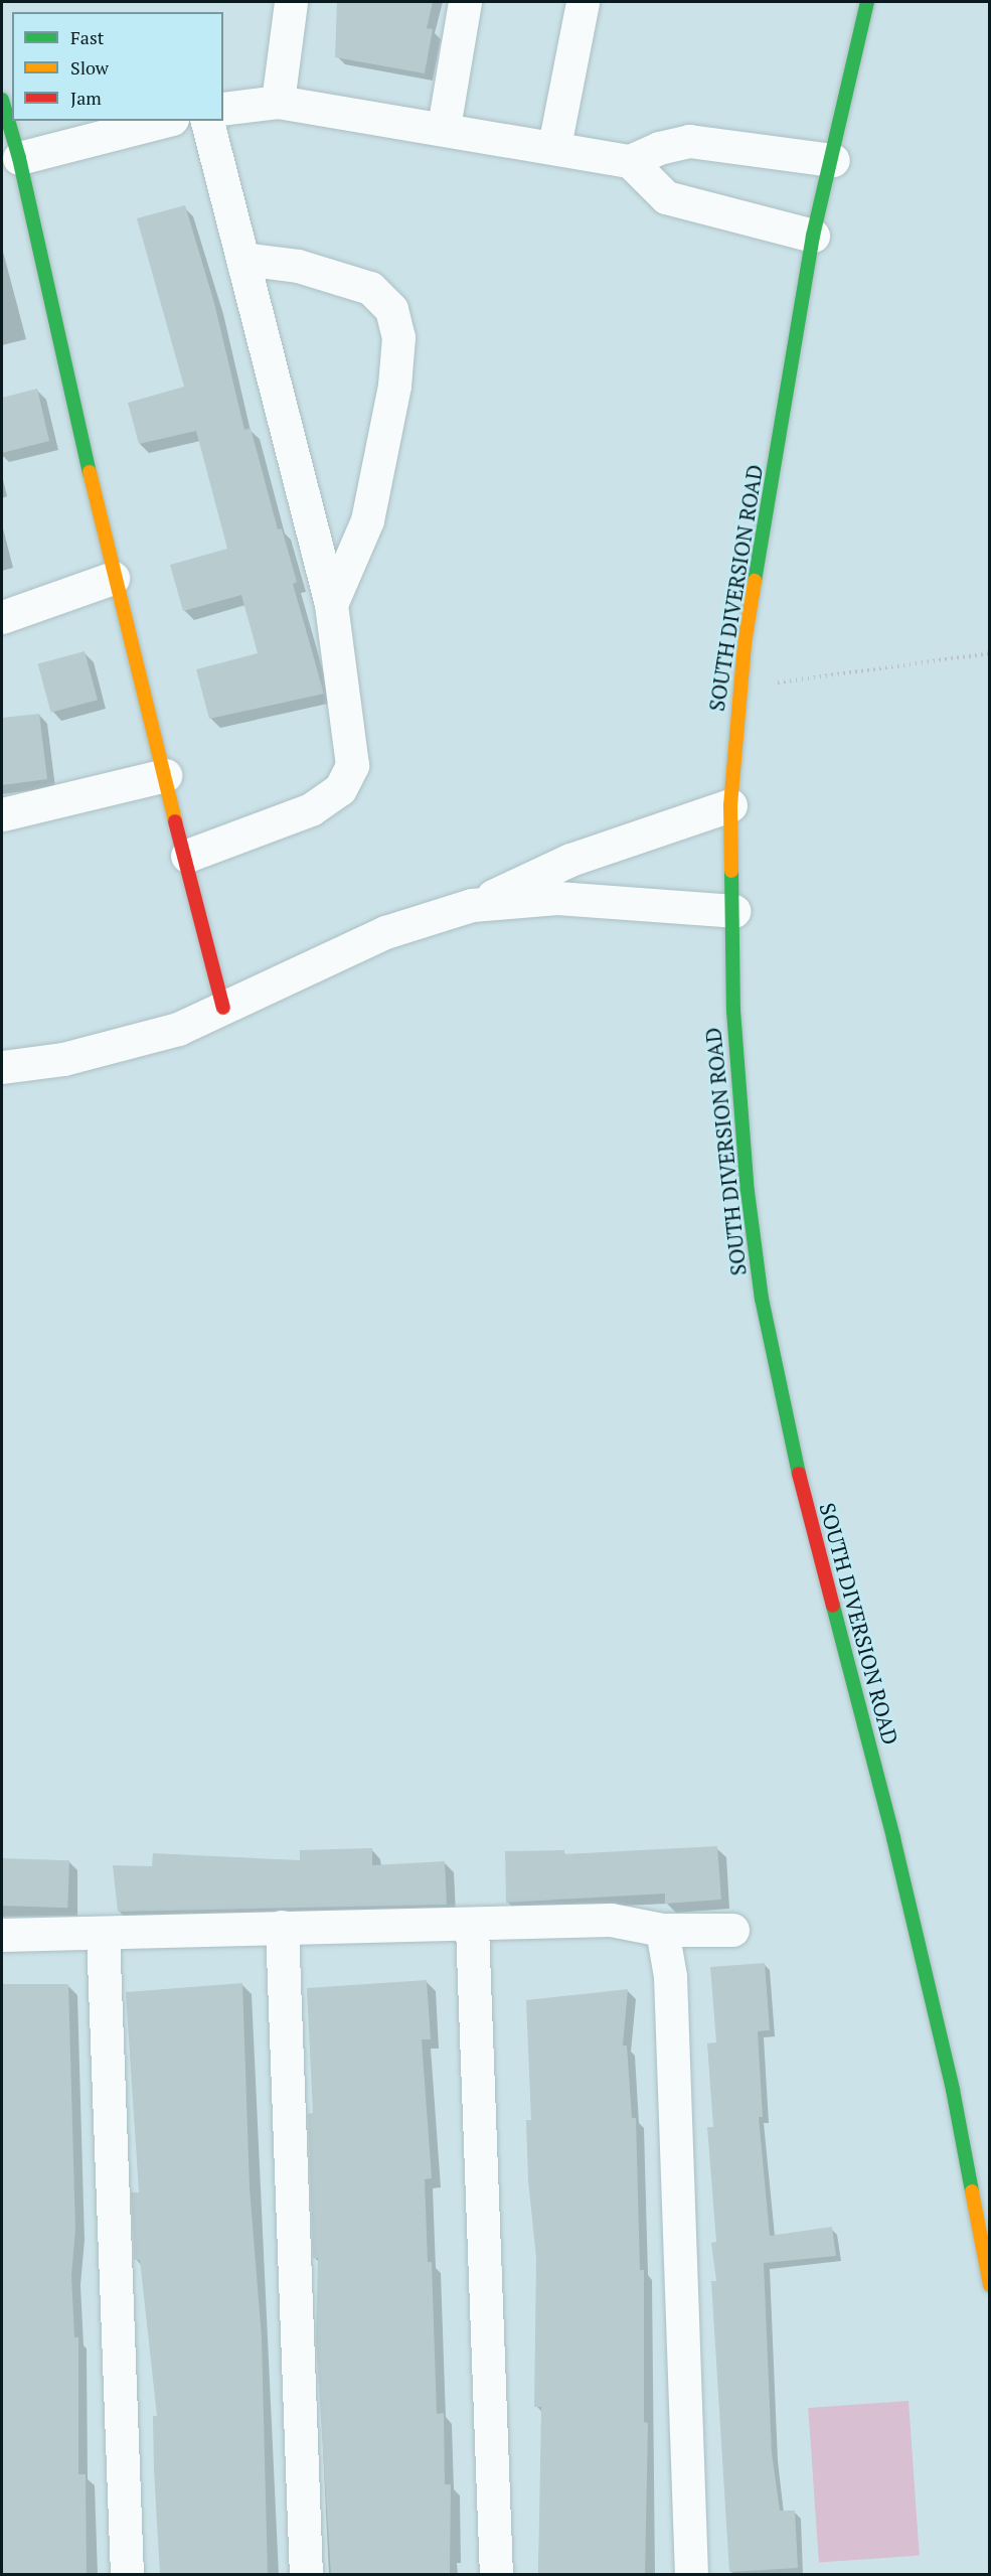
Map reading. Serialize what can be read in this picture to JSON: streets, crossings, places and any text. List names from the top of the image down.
{
  "streets": {
    "main road": ["SOUTH DIVERSION ROAD"]
  },
  "legend": ["Fast", "Slow", "Jam"]
}
